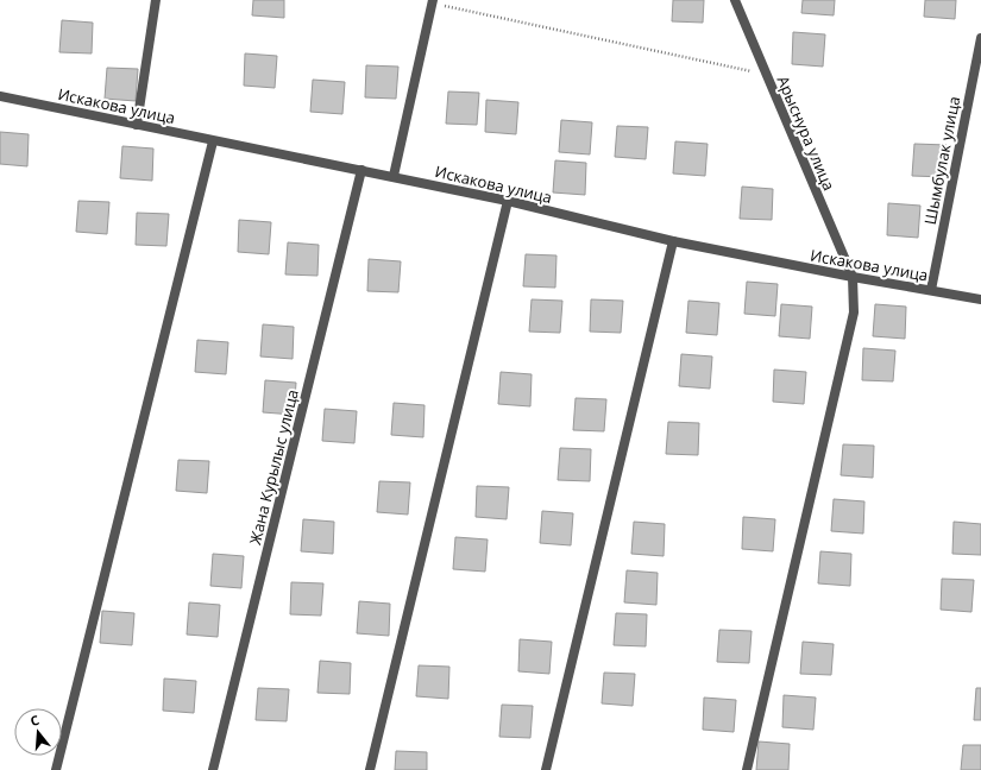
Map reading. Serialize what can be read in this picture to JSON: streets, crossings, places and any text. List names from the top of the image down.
{
  "streets": {
    "street": [
      "Искакова улица",
      "Арыснура улица",
      "Шымбулак улица",
      "Жана Курылыс улица"
    ]
  },
  "crossings": [
    ["Искакова улица", "Арыснура улица"],
    ["Искакова улица", "Шымбулак улица"],
    ["Искакова улица", "Жана Курылыс улица"]
  ],
  "north": "top"
}
